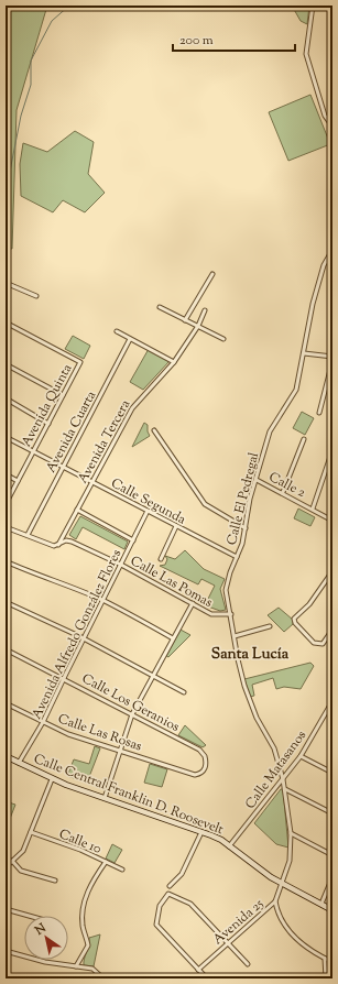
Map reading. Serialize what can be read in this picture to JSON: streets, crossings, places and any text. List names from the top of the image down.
{
  "streets": {
    "main road": ["Calle Central Franklin D. Roosevelt"],
    "street": [
      "Avenida Quinta",
      "Avenida Cuarta",
      "Avenida Tercera",
      "Calle 2",
      "Calle El Pedregal",
      "Calle Segunda",
      "Calle Las Pomas",
      "Avenida Alfredo González Flores",
      "Calle Los Geranios",
      "Calle Las Rosas",
      "Calle Matasanos",
      "Calle 10",
      "Avenida 25"
    ]
  },
  "crossings": [
    ["Avenida Quinta", "Calle Segunda"],
    ["Avenida Cuarta", "Calle Segunda"],
    ["Avenida Cuarta", "Calle Las Pomas"],
    ["Avenida Tercera", "Calle Segunda"],
    ["Avenida Tercera", "Calle Las Pomas"],
    ["Calle 2", "Calle El Pedregal"],
    ["Calle El Pedregal", "Calle Segunda"],
    ["Calle El Pedregal", "Calle Las Pomas"],
    ["Calle El Pedregal", "Calle Matasanos"],
    ["Calle El Pedregal", "Avenida 25"],
    ["Calle Segunda", "Avenida Alfredo González Flores"],
    ["Calle Las Pomas", "Avenida Alfredo González Flores"],
    ["Avenida Alfredo González Flores", "Calle Los Geranios"],
    ["Avenida Alfredo González Flores", "Calle Las Rosas"],
    ["Avenida Alfredo González Flores", "Calle Central Franklin D. Roosevelt"],
    ["Calle Los Geranios", "Calle Las Rosas"],
    ["Calle Matasanos", "Calle Central Franklin D. Roosevelt"],
    ["Calle Matasanos", "Avenida 25"],
    ["Calle Central Franklin D. Roosevelt", "Avenida 25"]
  ],
  "districts": ["Santa Lucía"],
  "scale_bar": "200 m",
  "north": "top left"
}
